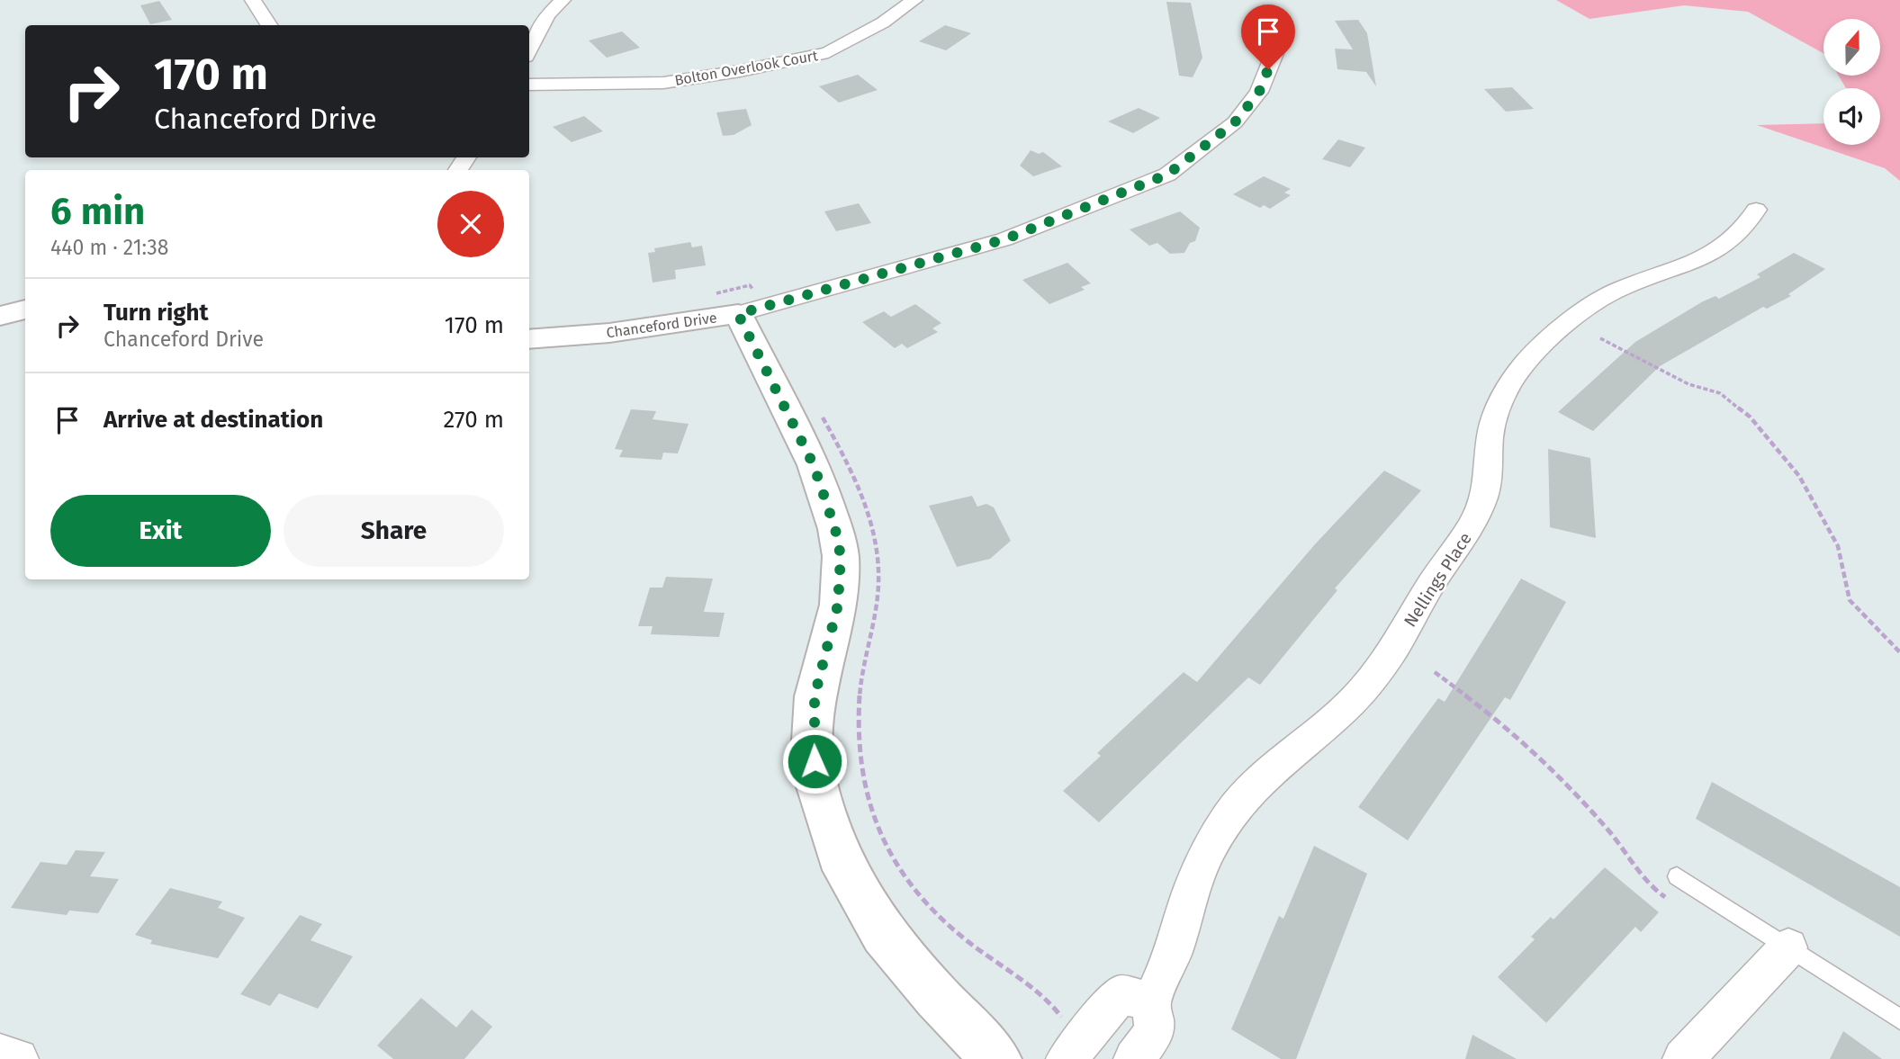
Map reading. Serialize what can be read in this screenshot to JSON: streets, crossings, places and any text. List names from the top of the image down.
{
  "streets": {
    "street": ["Bolton Overlook Court", "Chanceford Drive", "Nellings Place"]
  },
  "north": "top",
  "page": {
    "turn": ["170 m", "Chanceford Drive"],
    "heading": ["6 min", "440 m · 21:38"],
    "list": [
      {
        "name": "Turn right",
        "note": "Chanceford Drive",
        "value": "170 m"
      },
      {
        "name": "Arrive at destination",
        "value": "270 m"
      }
    ],
    "buttons": ["Exit", "Share"]
  }
}
